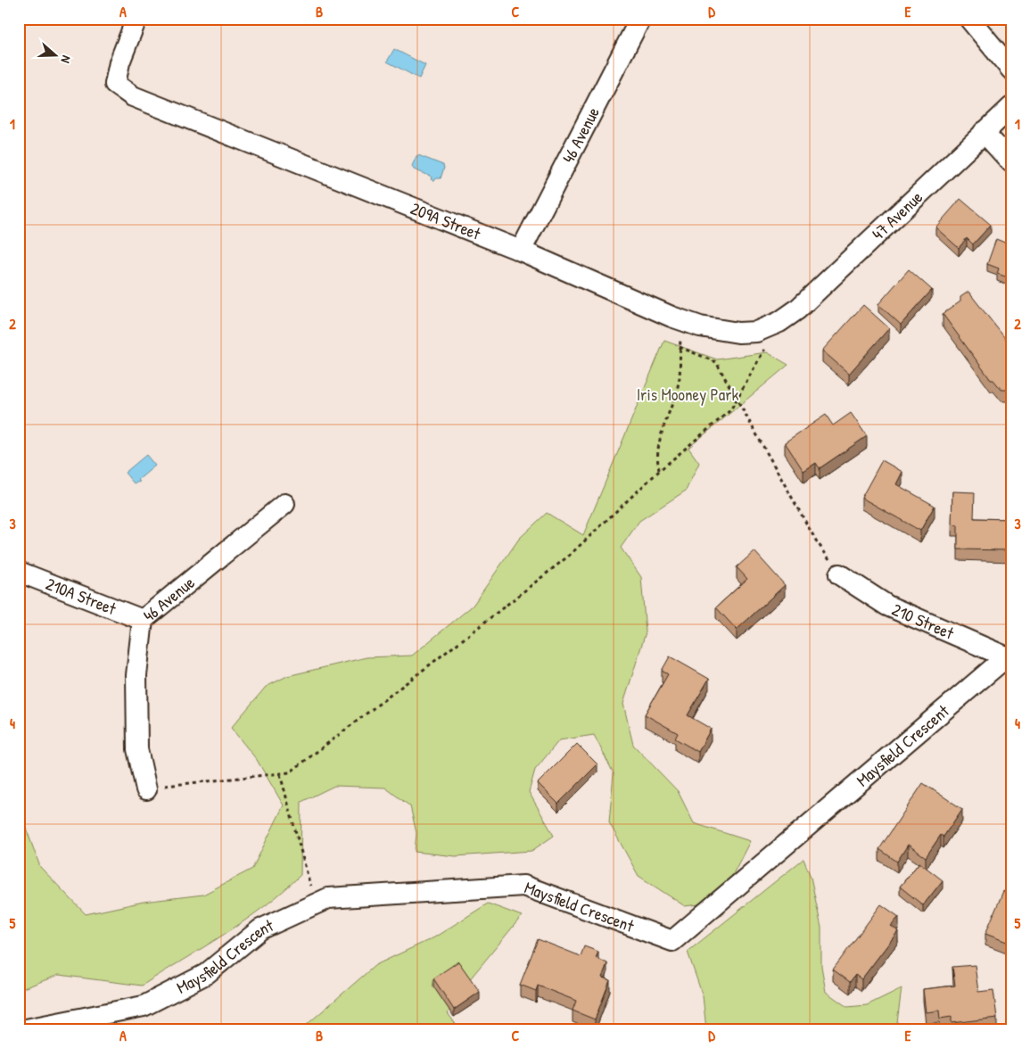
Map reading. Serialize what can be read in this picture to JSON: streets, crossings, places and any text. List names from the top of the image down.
{
  "streets": {
    "street": [
      "46 Avenue",
      "47 Avenue",
      "209A Street",
      "210A Street",
      "210 Street",
      "Maysfield Crescent"
    ]
  },
  "crossings": [
    ["46 Avenue", "209A Street"],
    ["46 Avenue", "210A Street"],
    ["47 Avenue", "209A Street"],
    ["210 Street", "Maysfield Crescent"]
  ],
  "parks": ["Iris Mooney Park"],
  "north": "right",
  "grid": {
    "columns": [
      "A",
      "B",
      "C",
      "D",
      "E"
    ],
    "rows": [
      "1",
      "2",
      "3",
      "4",
      "5"
    ]
  }
}
